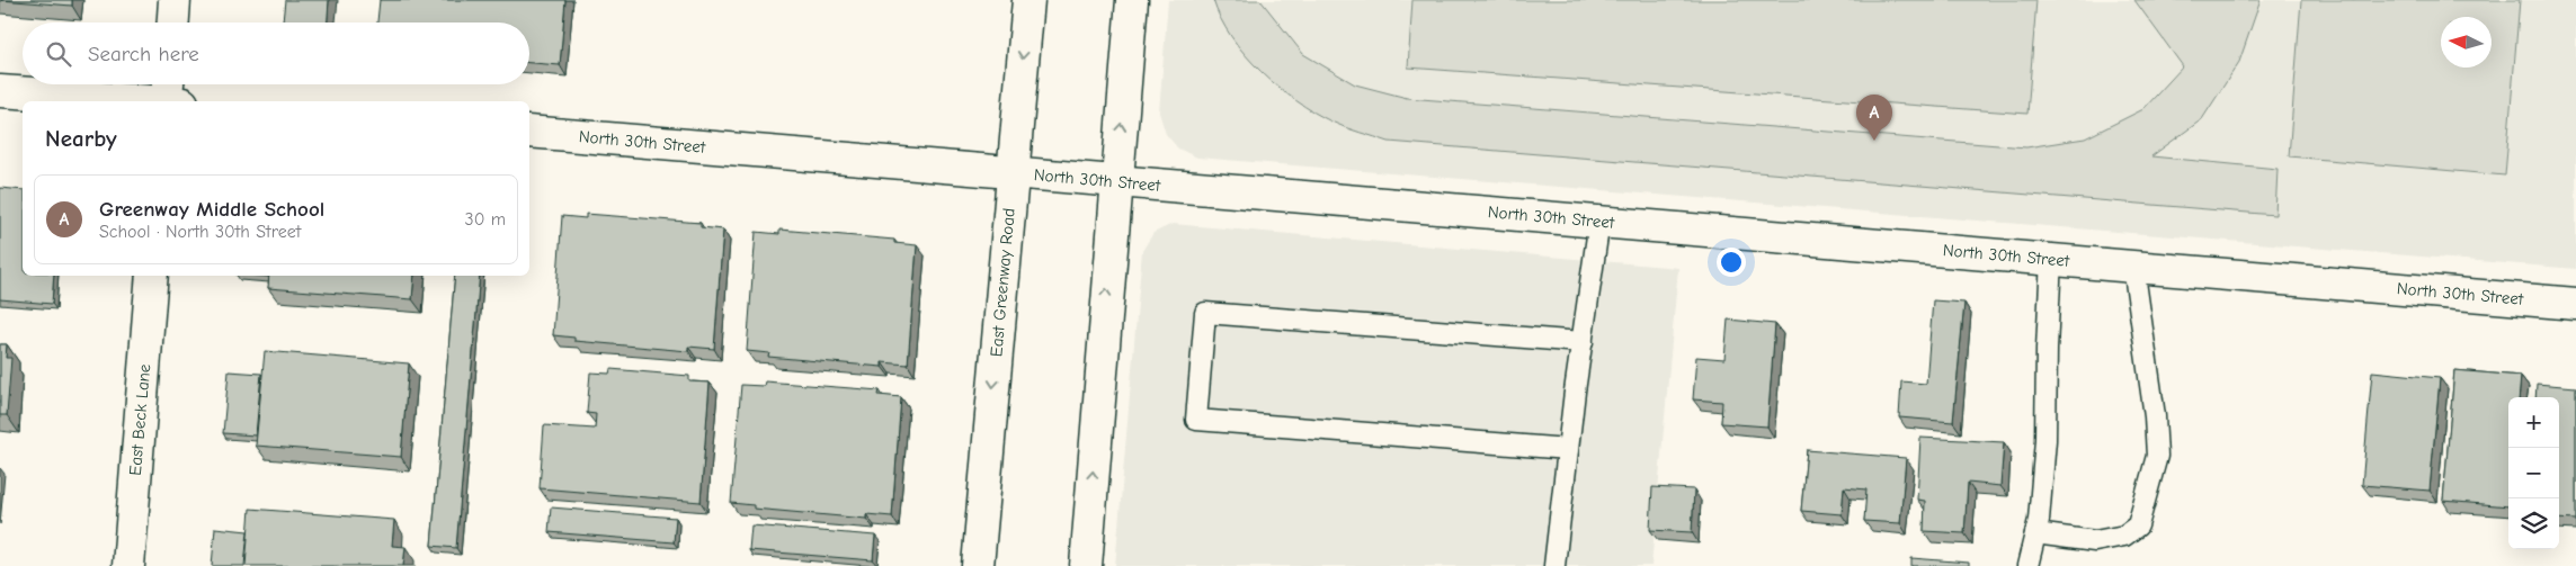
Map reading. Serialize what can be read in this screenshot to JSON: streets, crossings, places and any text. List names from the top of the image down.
{
  "streets": {
    "street": ["North 30th Street", "East Greenway Road", "East Beck Lane"]
  },
  "crossings": [
    ["North 30th Street", "East Greenway Road"]
  ],
  "north": "left",
  "page": {
    "search": "Search here",
    "pins": "A",
    "heading": "Nearby",
    "list": [
      {
        "mark": "A",
        "name": "Greenway Middle School",
        "note": "School · North 30th Street",
        "value": "30 m"
      }
    ],
    "map_buttons": ["+", "−"]
  }
}
